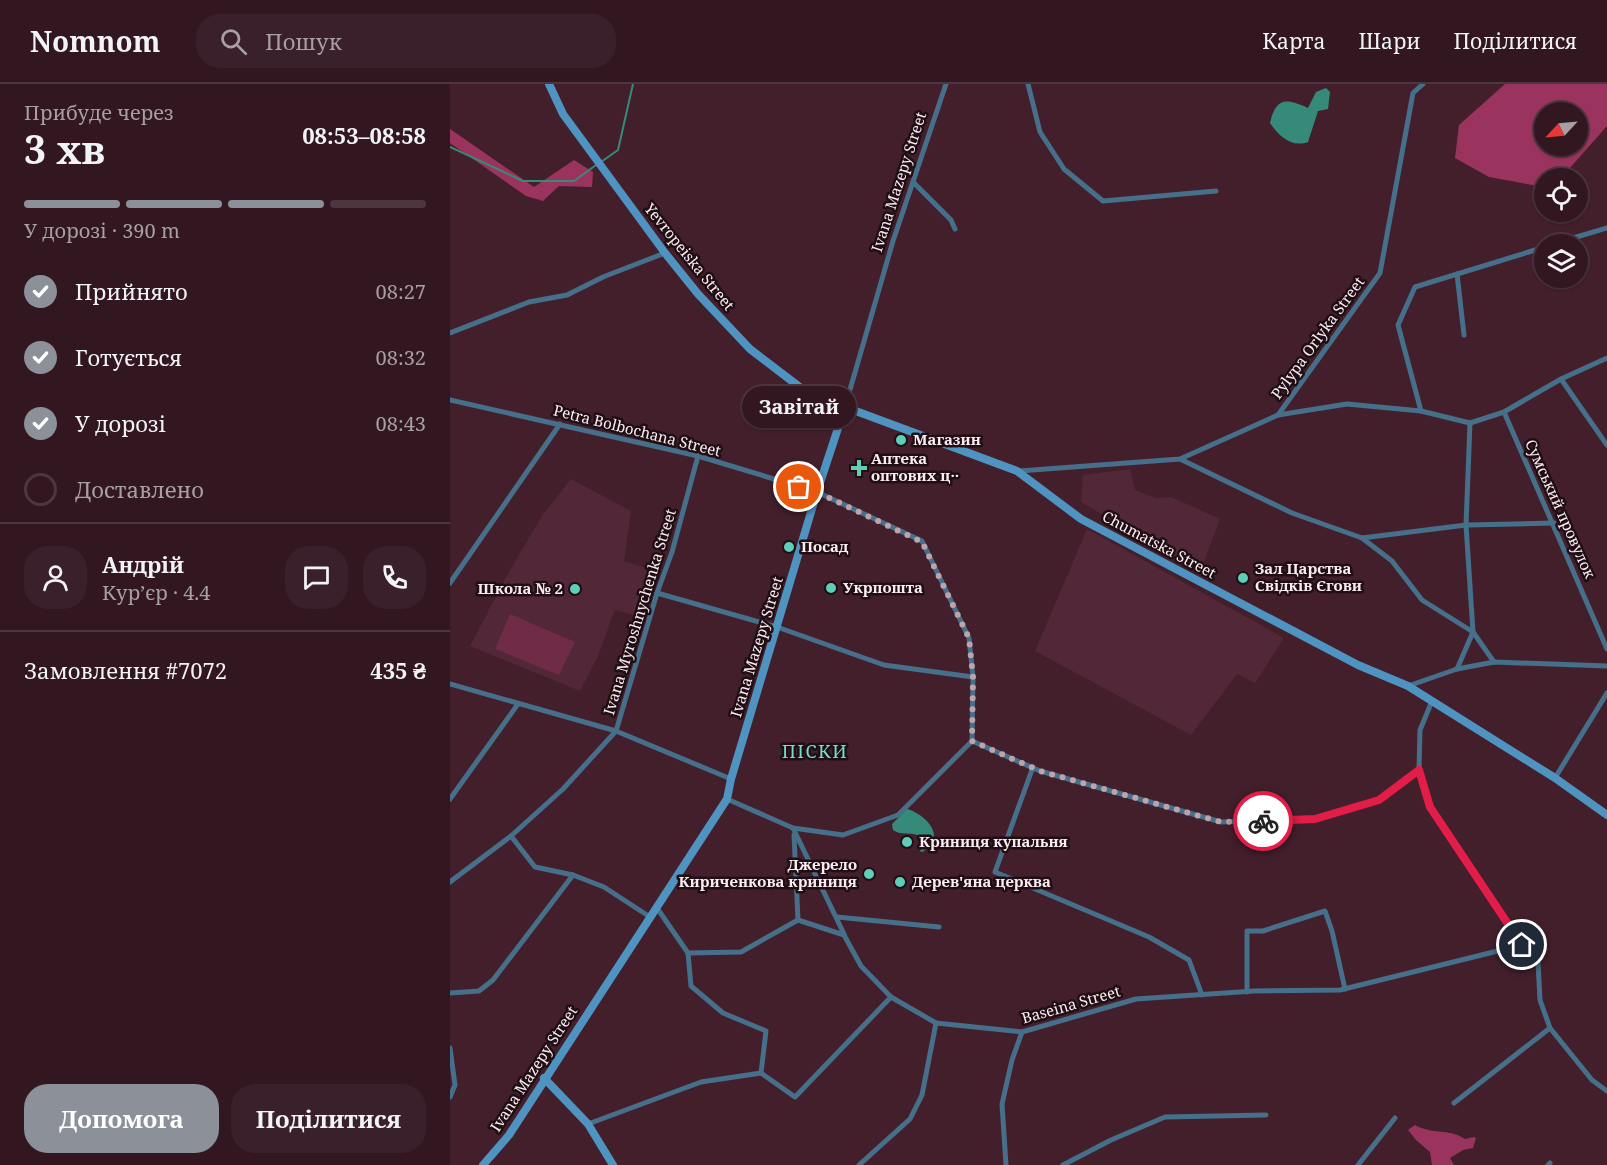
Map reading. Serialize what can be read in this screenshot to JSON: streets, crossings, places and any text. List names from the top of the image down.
{
  "streets": {
    "street": [
      "Ivana Mazepy Street",
      "Yevropeiska Street",
      "Pylypa Orlyka Street",
      "Petra Bolbochana Street",
      "Сумський провулок",
      "Chumatska Street",
      "Ivana Myroshnychenka Street",
      "Baseina Street"
    ]
  },
  "crossings": [
    ["Ivana Mazepy Street", "Yevropeiska Street"],
    ["Ivana Mazepy Street", "Petra Bolbochana Street"],
    ["Ivana Mazepy Street", "Chumatska Street"],
    ["Yevropeiska Street", "Chumatska Street"],
    ["Pylypa Orlyka Street", "Chumatska Street"],
    ["Petra Bolbochana Street", "Ivana Myroshnychenka Street"]
  ],
  "districts": ["ПІСКИ"],
  "places": {
    "other": [
      "Магазин",
      "Завітай",
      "Посад",
      "Зал Царства Свідків Єгови",
      "Укрпошта",
      "Школа № 2",
      "Криниця купальня",
      "Джерело Кириченкова криниця",
      "Дерев'яна церква"
    ],
    "health": ["Аптека оптових ц‥"]
  },
  "north": "bottom left",
  "page": {
    "header": "Nomnom",
    "search": "Пошук",
    "nav": ["Карта", "Шари", "Поділитися"],
    "heading": ["3 хв", "Прибуде через", "08:53–08:58"],
    "panel": [
      "Андрій",
      "Кур’єр · 4.4",
      "Замовлення #7072",
      "435 ₴"
    ],
    "bar": "У дорозі · 390 m",
    "list": [
      ["Прийнято", "08:27"],
      ["Готується", "08:32"],
      ["У дорозі", "08:43"],
      "Доставлено"
    ],
    "bubble": "Завітай",
    "buttons": ["Допомога", "Поділитися"]
  }
}
